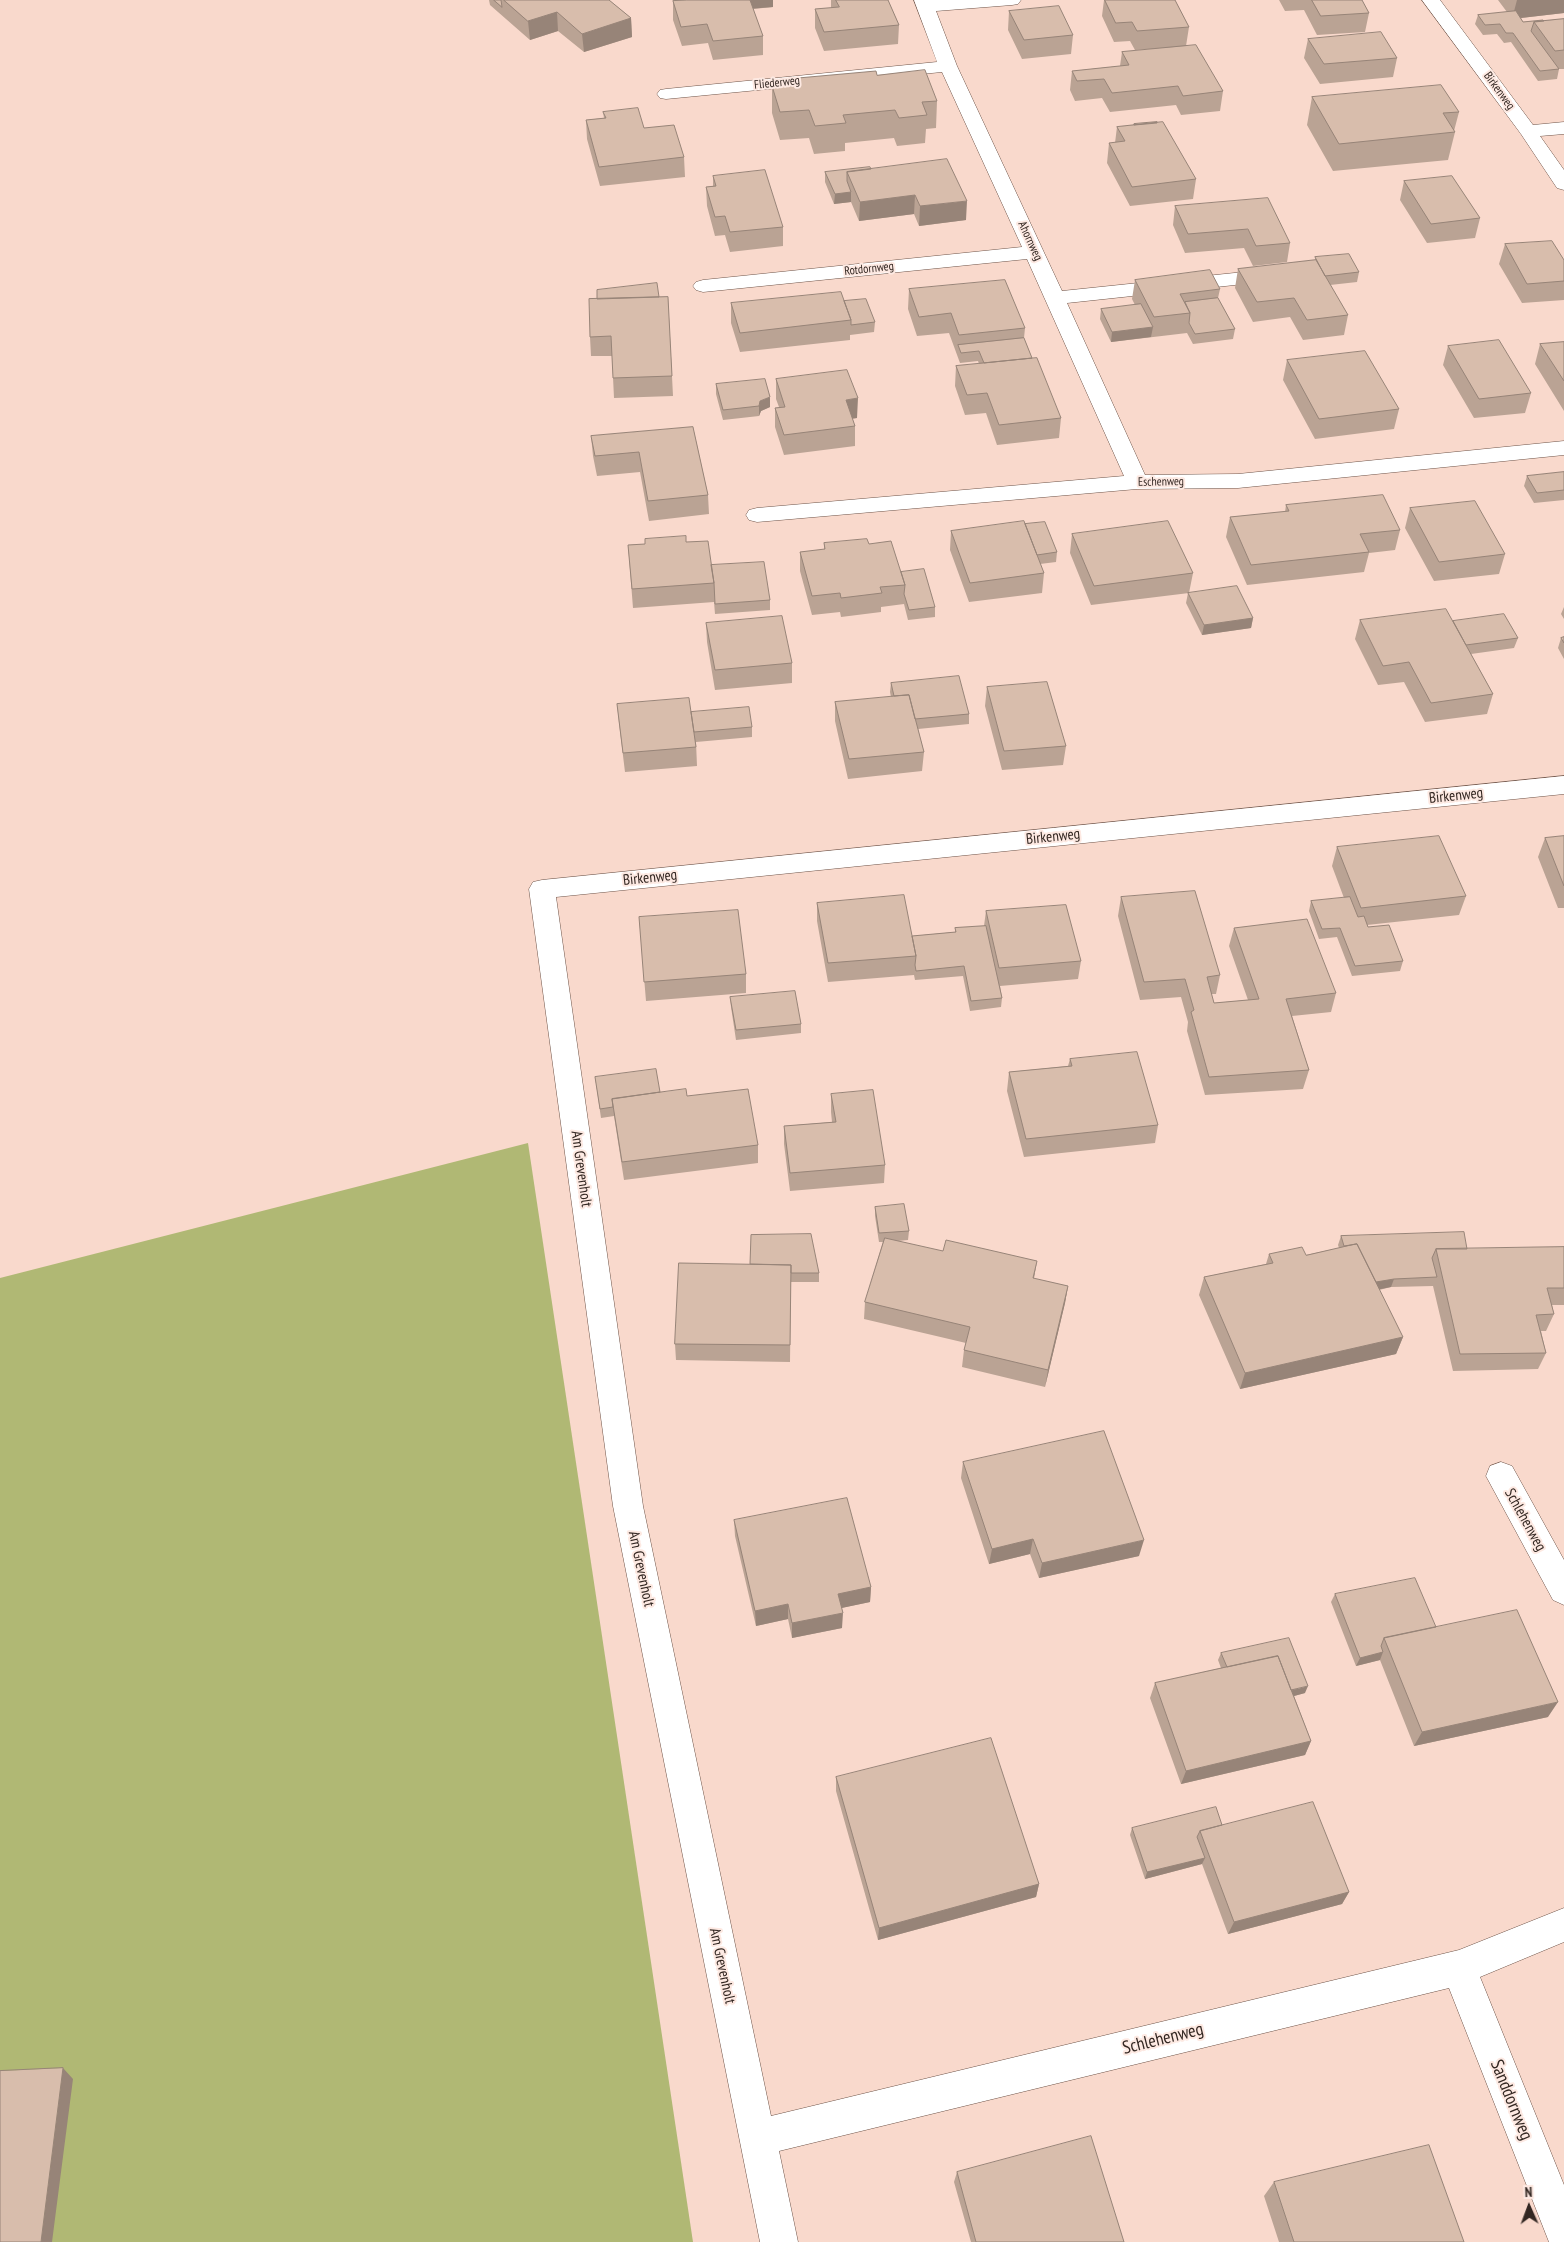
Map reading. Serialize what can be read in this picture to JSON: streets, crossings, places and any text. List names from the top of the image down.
{
  "streets": {
    "street": [
      "Fliederweg",
      "Birkenweg",
      "Ahornweg",
      "Rotdornweg",
      "Eschenweg",
      "Am Grevenholt",
      "Schlehenweg",
      "Sanddornweg"
    ]
  },
  "crossings": [
    ["Fliederweg", "Ahornweg"],
    ["Birkenweg", "Am Grevenholt"],
    ["Ahornweg", "Rotdornweg"],
    ["Ahornweg", "Eschenweg"],
    ["Am Grevenholt", "Schlehenweg"],
    ["Schlehenweg", "Sanddornweg"]
  ],
  "north": "top"
}
